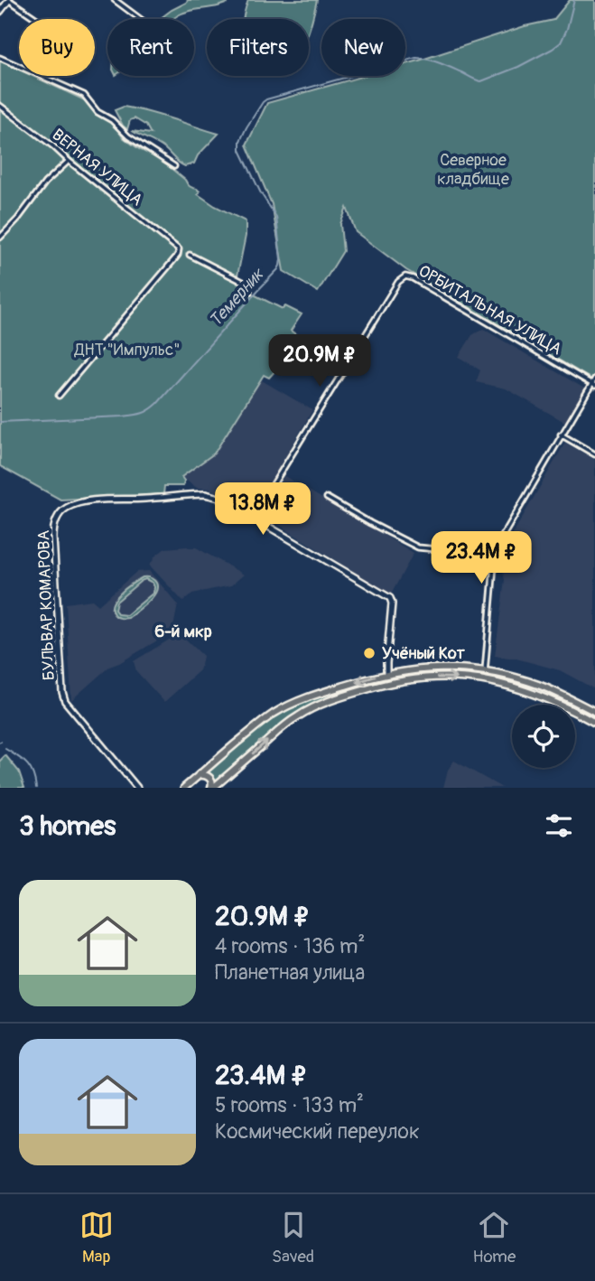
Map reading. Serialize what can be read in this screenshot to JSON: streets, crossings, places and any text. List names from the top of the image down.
{
  "streets": {
    "street": ["ВЕРНАЯ УЛИЦА", "ОРБИТАЛЬНАЯ УЛИЦА", "БУЛЬВАР КОМАРОВА"]
  },
  "crossings": [
    ["ОРБИТАЛЬНАЯ УЛИЦА", "БУЛЬВАР КОМАРОВА"]
  ],
  "districts": ["6-й мкр"],
  "water": ["Темерник"],
  "parks": ["Северное кладбище", "ДНТ \"Импульс\""],
  "places": ["Учёный Кот"],
  "page": {
    "chip": [
      "Buy",
      "Rent",
      "Filters",
      "New"
    ],
    "price": ["20.9M ₽", "13.8M ₽", "23.4M ₽"],
    "heading": "3 homes",
    "list": [
      {
        "name": "20.9M ₽",
        "note": "4 rooms · 136 m² · Планетная улица"
      },
      {
        "name": "23.4M ₽",
        "note": "5 rooms · 133 m² · Космический переулок"
      }
    ],
    "tabs": ["Map", "Saved", "Home"]
  }
}
